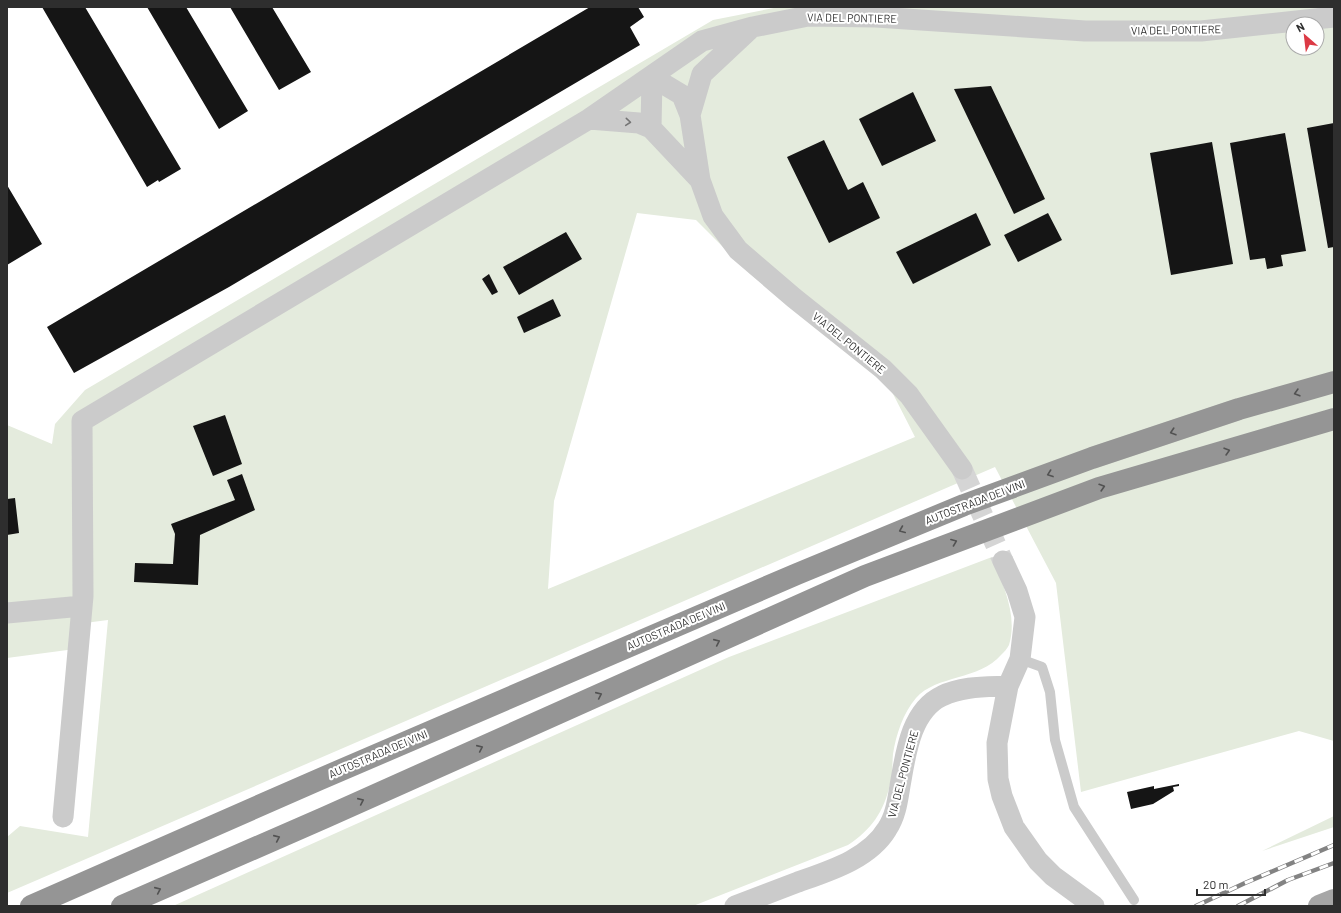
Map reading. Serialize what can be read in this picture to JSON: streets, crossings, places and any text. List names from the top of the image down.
{
  "streets": {
    "highway": ["AUTOSTRADA DEI VINI"],
    "street": ["VIA DEL PONTIERE"]
  },
  "scale_bar": "20 m",
  "north": "top left"
}
